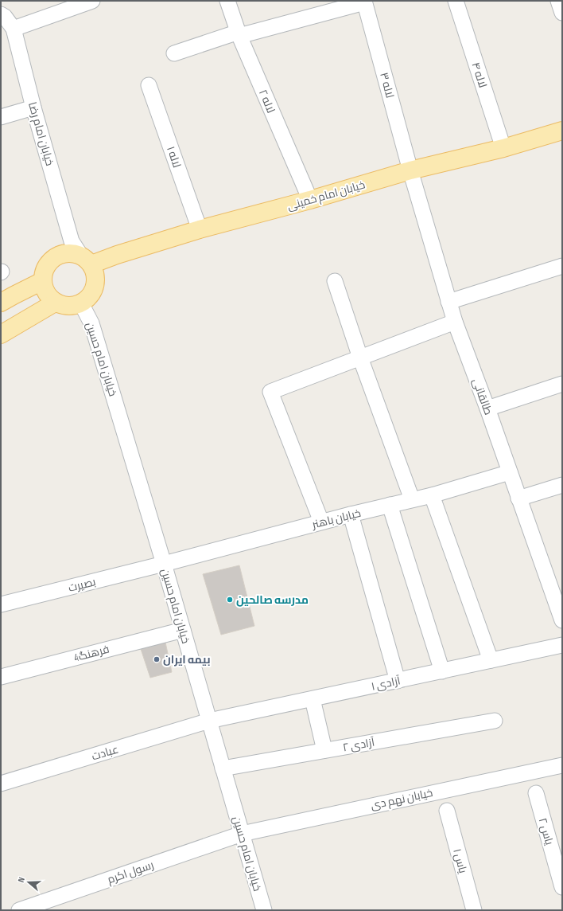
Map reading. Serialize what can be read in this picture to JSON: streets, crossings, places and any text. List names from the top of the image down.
{
  "streets": {
    "main road": ["خیابان امام خمینی"],
    "street": [
      "لاله ۴",
      "لاله ۳",
      "لاله ۲",
      "خیابان امام رضا",
      "لاله ۱",
      "خیابان امام حسین",
      "طالقانی",
      "خیابان باهنر",
      "بصیرت",
      "فرهنگ4",
      "آزادی ۱",
      "آزادی ۲",
      "عبادت",
      "خیابان نهم دی",
      "یاس ۲",
      "یاس ۱",
      "رسول اکرم"
    ]
  },
  "crossings": [
    ["لاله ۴", "خیابان امام خمینی"],
    ["لاله ۳", "خیابان امام خمینی"],
    ["لاله ۳", "طالقانی"],
    ["لاله ۲", "خیابان امام خمینی"],
    ["خیابان امام رضا", "خیابان امام خمینی"],
    ["خیابان امام رضا", "خیابان امام حسین"],
    ["لاله ۱", "خیابان امام خمینی"],
    ["خیابان امام خمینی", "خیابان امام حسین"],
    ["خیابان امام خمینی", "طالقانی"],
    ["خیابان امام حسین", "خیابان باهنر"],
    ["خیابان امام حسین", "بصیرت"],
    ["خیابان امام حسین", "فرهنگ4"],
    ["خیابان امام حسین", "آزادی ۱"],
    ["خیابان امام حسین", "آزادی ۲"],
    ["خیابان امام حسین", "عبادت"],
    ["خیابان امام حسین", "خیابان نهم دی"],
    ["خیابان امام حسین", "رسول اکرم"],
    ["طالقانی", "خیابان باهنر"],
    ["خیابان باهنر", "بصیرت"],
    ["آزادی ۱", "عبادت"],
    ["خیابان نهم دی", "رسول اکرم"]
  ],
  "places": ["مدرسه صالحین", "بیمه ایران"],
  "north": "left"
}
